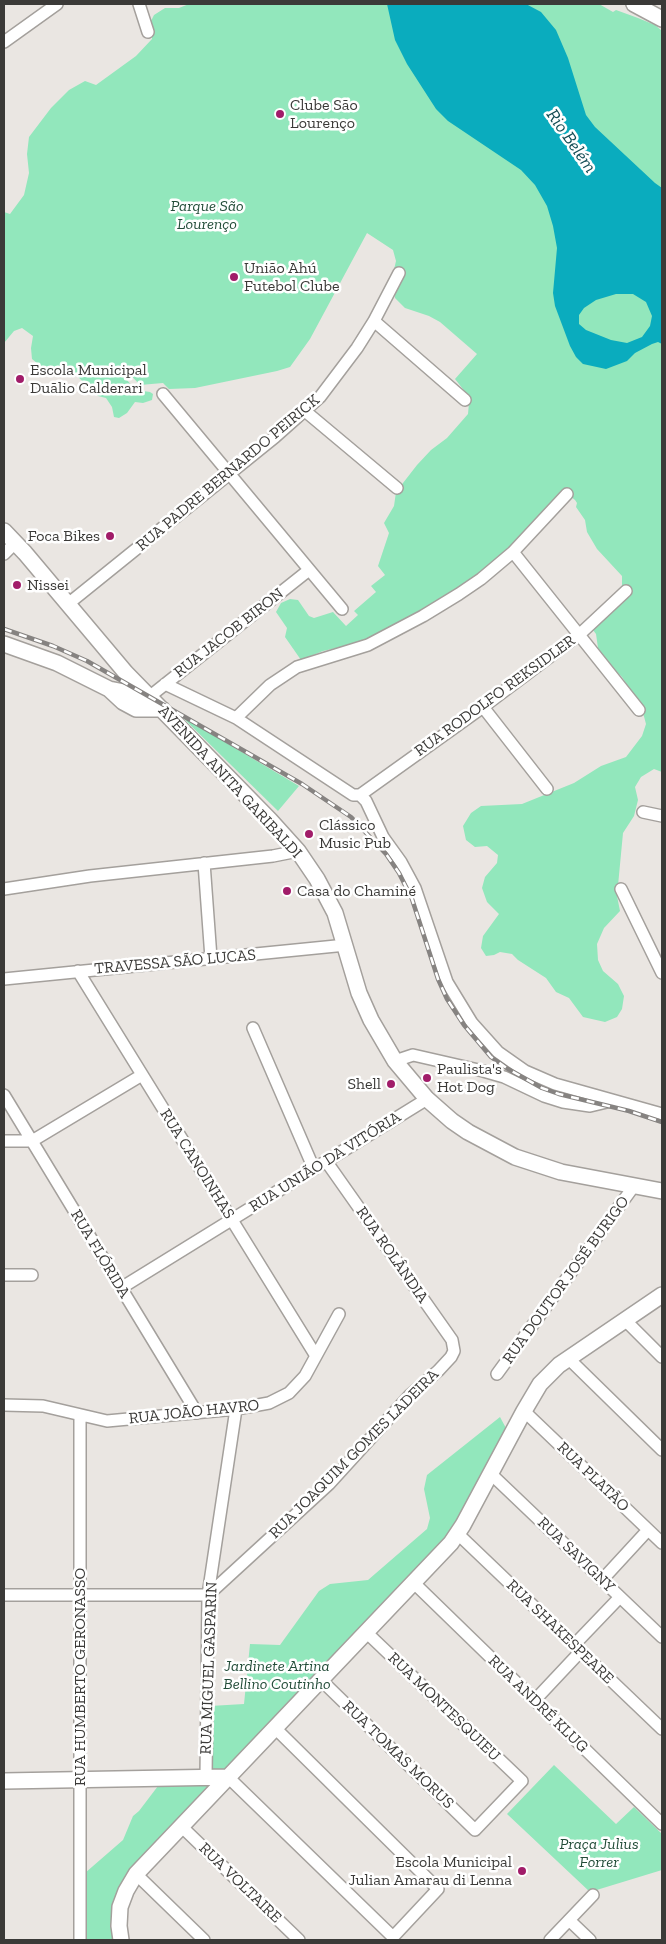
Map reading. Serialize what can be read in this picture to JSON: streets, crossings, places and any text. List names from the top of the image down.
{
  "streets": {
    "main road": ["AVENIDA ANITA GARIBALDI"],
    "street": [
      "RUA PADRE BERNARDO PEIRICK",
      "RUA JACOB BIRON",
      "RUA RODOLFO REKSIDLER",
      "TRAVESSA SÃO LUCAS",
      "RUA UNIÃO DA VITÓRIA",
      "RUA CANOINHAS",
      "RUA FLÓRIDA",
      "RUA ROLÂNDIA",
      "RUA DOUTOR JOSÉ BURIGO",
      "RUA JOÃO HAVRO",
      "RUA JOAQUIM GOMES LADEIRA",
      "RUA PLATÃO",
      "RUA SAVIGNY",
      "RUA SHAKESPEARE",
      "RUA MIGUEL GASPARIN",
      "RUA HUMBERTO GERONASSO",
      "RUA ANDRÉ KLUG",
      "RUA MONTESQUIEU",
      "RUA TOMAS MORUS",
      "RUA VOLTAIRE"
    ]
  },
  "crossings": [
    ["RUA PADRE BERNARDO PEIRICK", "AVENIDA ANITA GARIBALDI"],
    ["RUA JACOB BIRON", "AVENIDA ANITA GARIBALDI"],
    ["AVENIDA ANITA GARIBALDI", "TRAVESSA SÃO LUCAS"],
    ["AVENIDA ANITA GARIBALDI", "RUA UNIÃO DA VITÓRIA"],
    ["AVENIDA ANITA GARIBALDI", "RUA DOUTOR JOSÉ BURIGO"],
    ["TRAVESSA SÃO LUCAS", "RUA CANOINHAS"],
    ["RUA UNIÃO DA VITÓRIA", "RUA CANOINHAS"],
    ["RUA UNIÃO DA VITÓRIA", "RUA FLÓRIDA"],
    ["RUA UNIÃO DA VITÓRIA", "RUA ROLÂNDIA"],
    ["RUA CANOINHAS", "RUA JOÃO HAVRO"],
    ["RUA FLÓRIDA", "RUA JOÃO HAVRO"],
    ["RUA ROLÂNDIA", "RUA JOAQUIM GOMES LADEIRA"],
    ["RUA JOÃO HAVRO", "RUA MIGUEL GASPARIN"],
    ["RUA JOÃO HAVRO", "RUA HUMBERTO GERONASSO"],
    ["RUA JOAQUIM GOMES LADEIRA", "RUA MIGUEL GASPARIN"],
    ["RUA MONTESQUIEU", "RUA TOMAS MORUS"]
  ],
  "water": ["Rio Belém"],
  "parks": ["Parque São Lourenço", "Jardinete Artina Bellino Coutinho", "Praça Julius Forrer"],
  "places": [
    "Clube São Lourenço",
    "União Ahú Futebol Clube",
    "Escola Municipal Duãlio Calderari",
    "Foca Bikes",
    "Nissei",
    "Clássico Music Pub",
    "Casa do Chaminé",
    "Paulista's Hot Dog",
    "Shell",
    "Escola Municipal Julian Amarau di Lenna"
  ]
}
